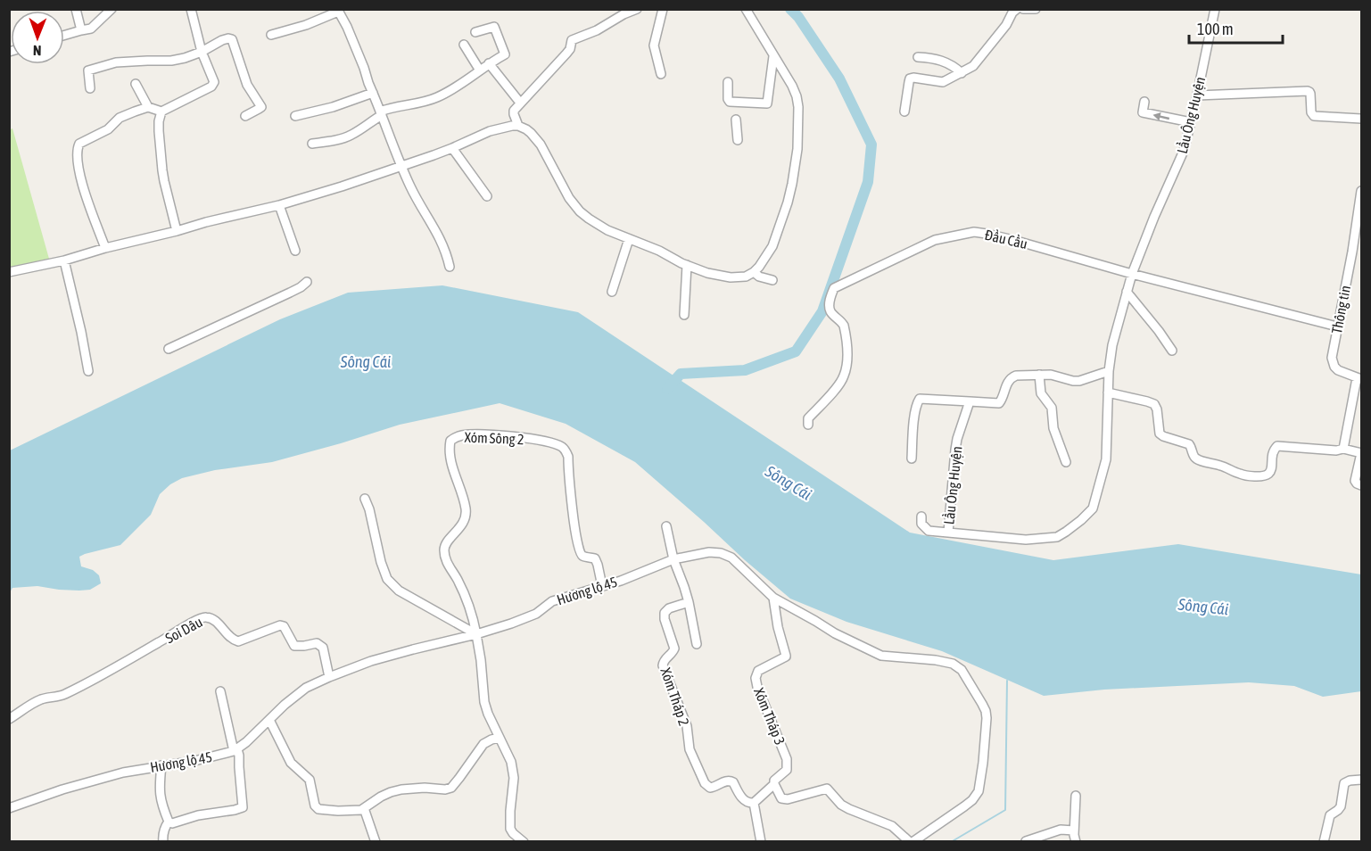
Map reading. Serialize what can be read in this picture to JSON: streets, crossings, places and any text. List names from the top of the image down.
{
  "streets": {
    "street": [
      "Lầu Ông Huyện",
      "Đầu Cầu",
      "Thông tin",
      "Xóm Sông 2",
      "Hương lộ 45",
      "Soi Dâu",
      "Xóm Tháp 2",
      "Xóm Tháp 3"
    ]
  },
  "crossings": [
    ["Lầu Ông Huyện", "Đầu Cầu"],
    ["Đầu Cầu", "Thông tin"],
    ["Xóm Sông 2", "Hương lộ 45"],
    ["Hương lộ 45", "Soi Dâu"],
    ["Hương lộ 45", "Xóm Tháp 3"],
    ["Xóm Tháp 2", "Xóm Tháp 3"]
  ],
  "water": ["Sông Cái"],
  "scale_bar": "100 m",
  "north": "bottom"
}
